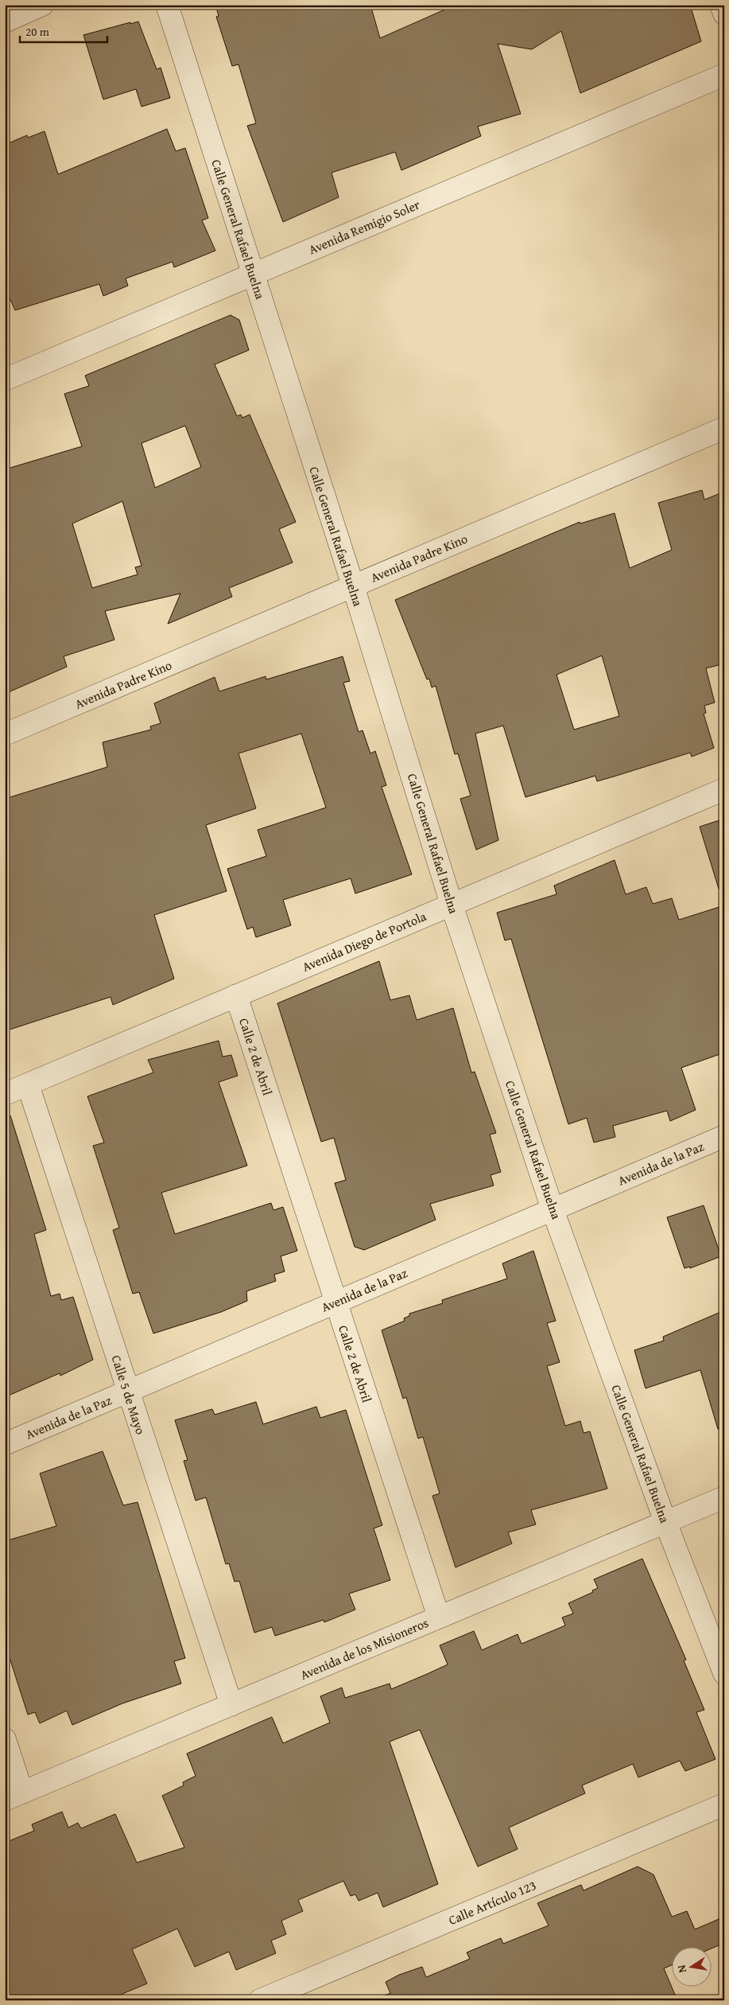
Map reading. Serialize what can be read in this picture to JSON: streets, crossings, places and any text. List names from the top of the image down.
{
  "streets": {
    "street": [
      "Avenida Remigio Soler",
      "Calle General Rafael Buelna",
      "Avenida Padre Kino",
      "Avenida Diego de Portola",
      "Calle 2 de Abril",
      "Avenida de la Paz",
      "Calle 5 de Mayo",
      "Avenida de los Misioneros",
      "Calle Artículo 123"
    ]
  },
  "crossings": [
    ["Avenida Remigio Soler", "Calle General Rafael Buelna"],
    ["Calle General Rafael Buelna", "Avenida Padre Kino"],
    ["Calle General Rafael Buelna", "Avenida Diego de Portola"],
    ["Calle General Rafael Buelna", "Avenida de la Paz"],
    ["Calle General Rafael Buelna", "Avenida de los Misioneros"],
    ["Avenida Diego de Portola", "Calle 2 de Abril"],
    ["Avenida Diego de Portola", "Calle 5 de Mayo"],
    ["Calle 2 de Abril", "Avenida de la Paz"],
    ["Calle 2 de Abril", "Avenida de los Misioneros"],
    ["Avenida de la Paz", "Calle 5 de Mayo"],
    ["Calle 5 de Mayo", "Avenida de los Misioneros"]
  ],
  "scale_bar": "20 m",
  "north": "left"
}
